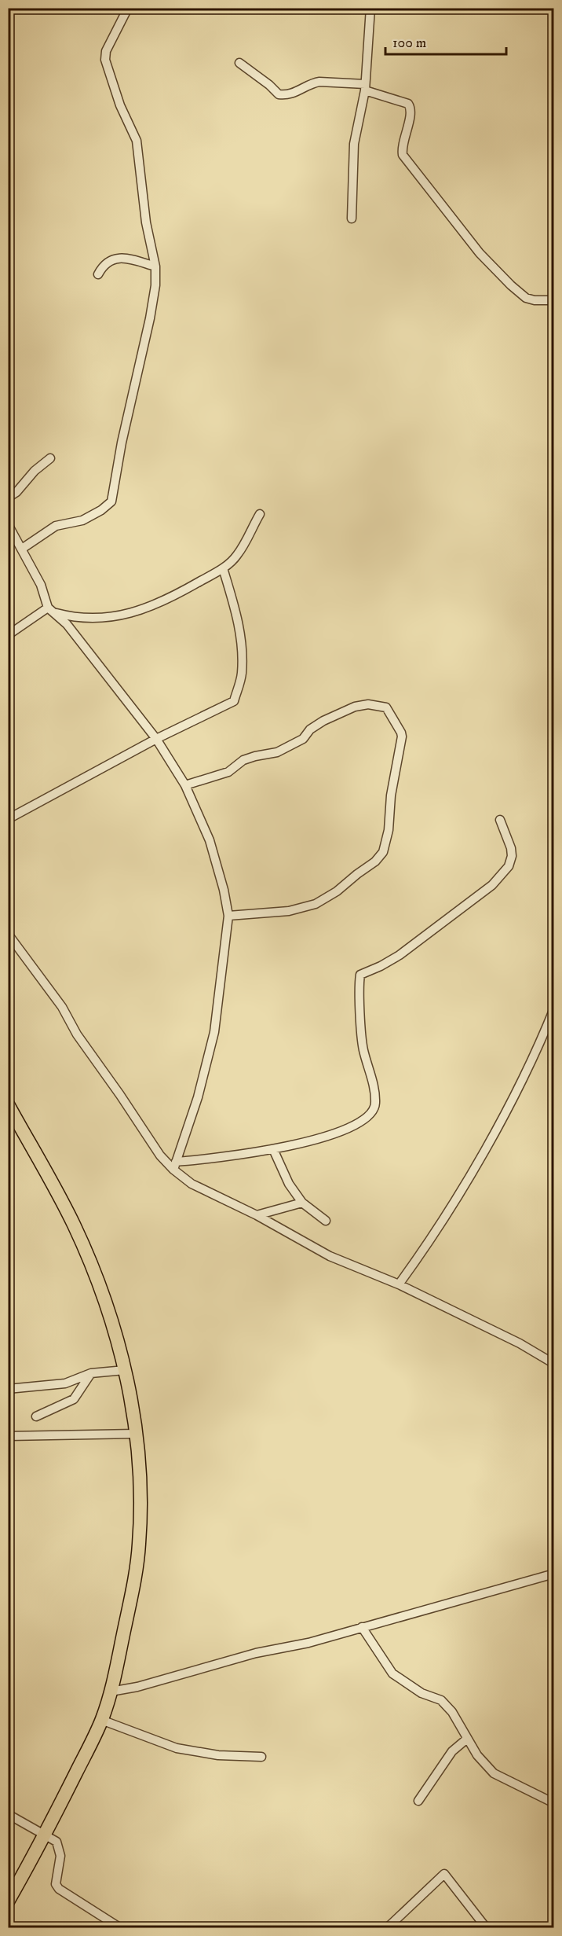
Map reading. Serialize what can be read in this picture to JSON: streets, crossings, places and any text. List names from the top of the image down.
{
  "scale_bar": "100 m"
}
